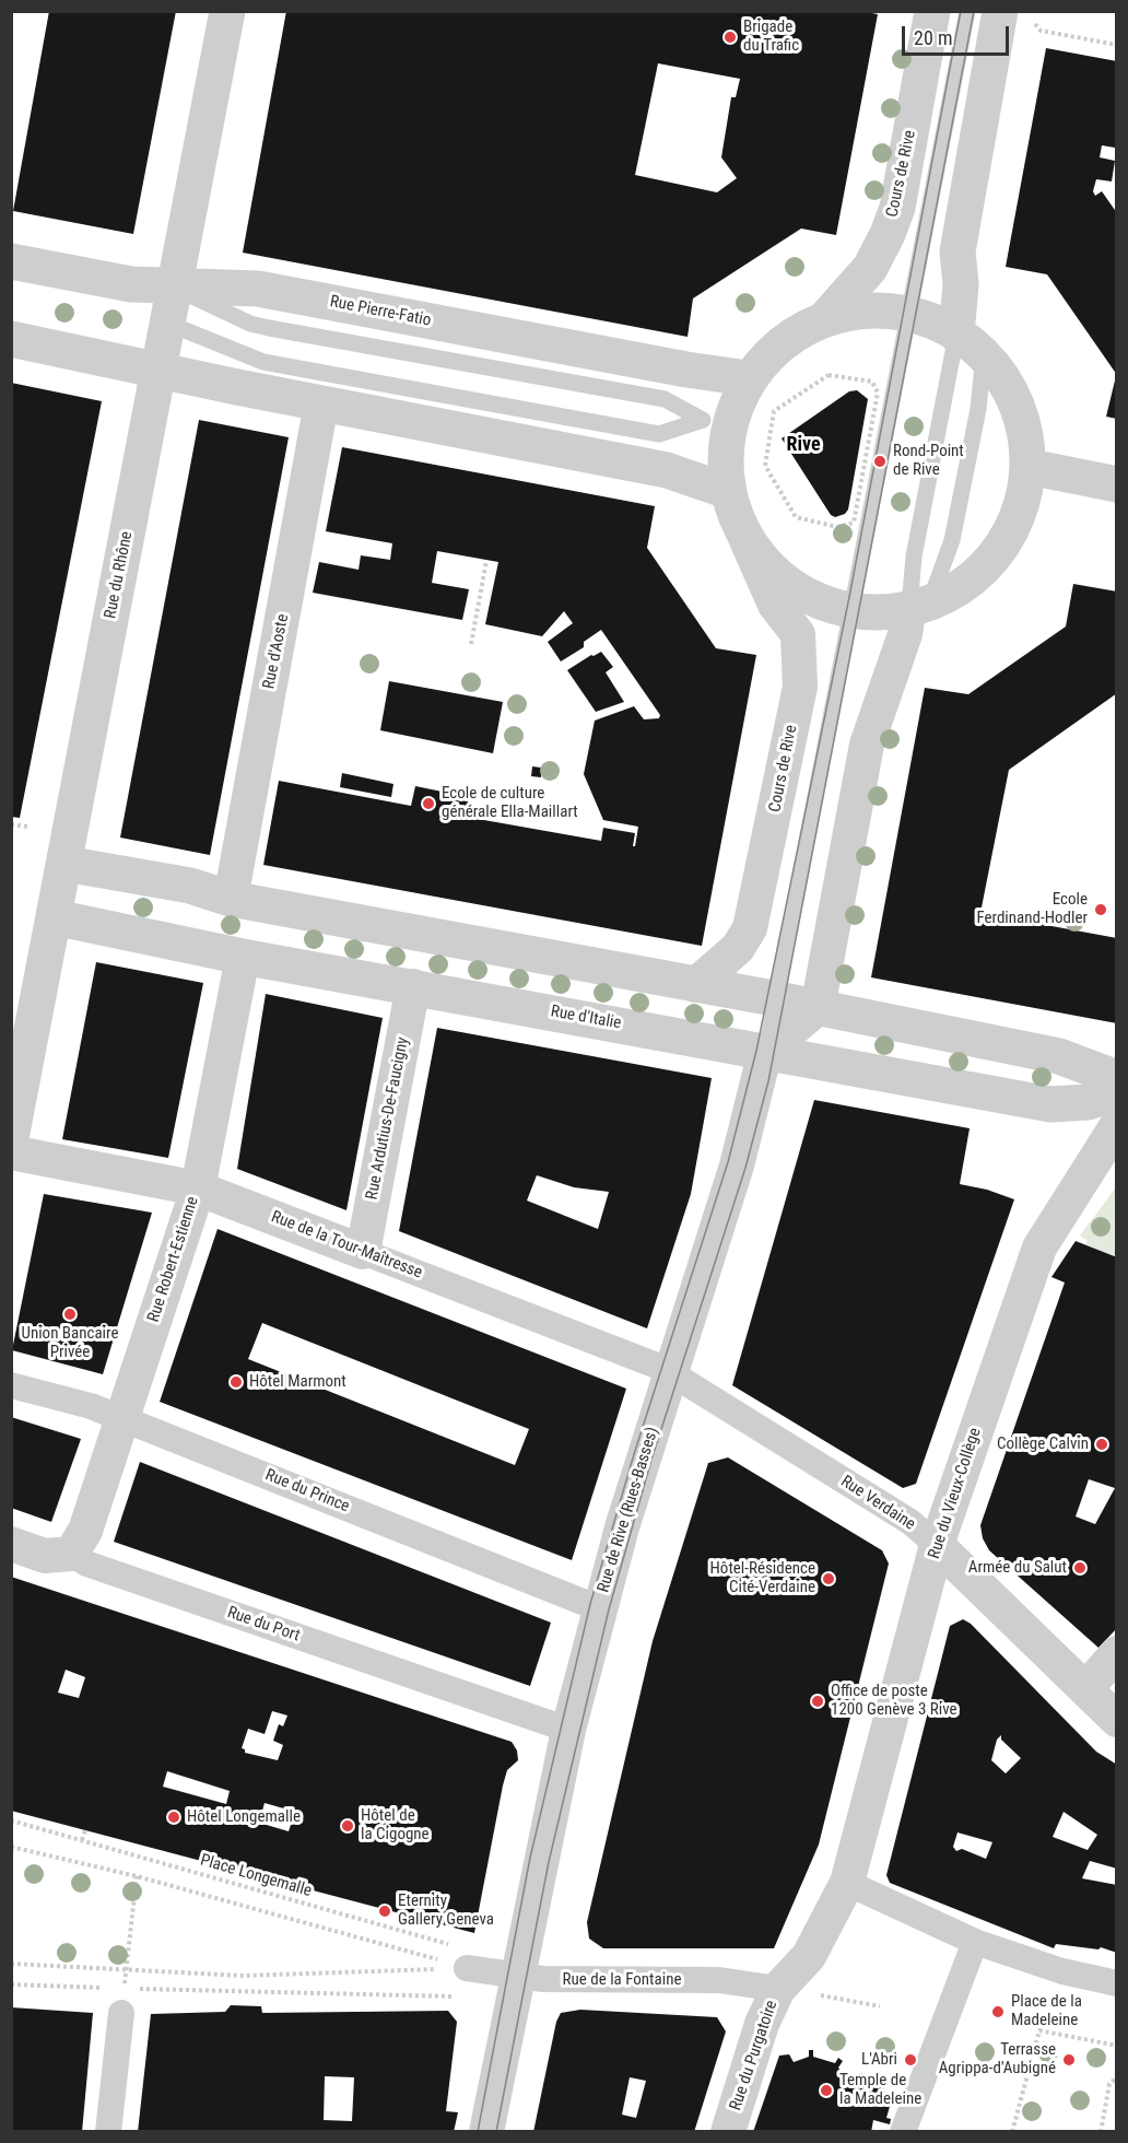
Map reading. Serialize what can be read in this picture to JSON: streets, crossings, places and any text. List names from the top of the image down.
{
  "streets": {
    "street": [
      "Cours de Rive",
      "Rue Pierre-Fatio",
      "Rue du Rhône",
      "Rue d'Aoste",
      "Rue d'Italie",
      "Rue Ardutius-De-Faucigny",
      "Rue de la Tour-Maîtresse",
      "Rue Robert-Estienne",
      "Rue du Prince",
      "Rue du Vieux-Collège",
      "Rue Verdaine",
      "Rue de Rive (Rues-Basses)",
      "Rue du Port",
      "Rue de la Fontaine",
      "Rue du Purgatoire"
    ],
    "path": ["Place Longemalle"]
  },
  "crossings": [
    ["Cours de Rive", "Rue d'Italie"],
    ["Cours de Rive", "Rue de Rive (Rues-Basses)"],
    ["Rue Pierre-Fatio", "Rue du Rhône"],
    ["Rue du Rhône", "Rue d'Italie"],
    ["Rue d'Italie", "Rue Ardutius-De-Faucigny"],
    ["Rue d'Italie", "Rue Robert-Estienne"],
    ["Rue d'Italie", "Rue de Rive (Rues-Basses)"],
    ["Rue Ardutius-De-Faucigny", "Rue de la Tour-Maîtresse"],
    ["Rue de la Tour-Maîtresse", "Rue Robert-Estienne"],
    ["Rue de la Tour-Maîtresse", "Rue Verdaine"],
    ["Rue de la Tour-Maîtresse", "Rue de Rive (Rues-Basses)"],
    ["Rue Robert-Estienne", "Rue du Prince"],
    ["Rue Robert-Estienne", "Rue du Port"],
    ["Rue du Prince", "Rue de Rive (Rues-Basses)"],
    ["Rue du Vieux-Collège", "Rue Verdaine"],
    ["Rue du Vieux-Collège", "Rue du Purgatoire"],
    ["Rue Verdaine", "Rue de Rive (Rues-Basses)"],
    ["Rue de Rive (Rues-Basses)", "Rue du Port"],
    ["Rue de Rive (Rues-Basses)", "Rue de la Fontaine"],
    ["Place Longemalle", "Rue de la Fontaine"],
    ["Rue de la Fontaine", "Rue du Purgatoire"]
  ],
  "districts": ["Rive"],
  "places": [
    "Brigade du Trafic",
    "Rond-Point de Rive",
    "Ecole de culture générale Ella-Maillart",
    "Ecole Ferdinand-Hodler",
    "Union Bancaire Privée",
    "Hôtel Marmont",
    "Collège Calvin",
    "Armée du Salut",
    "Hôtel-Résidence Cité-Verdaine",
    "Office de poste 1200 Genève 3 Rive",
    "Hôtel Longemalle",
    "Hôtel de la Cigogne",
    "Eternity Gallery Geneva",
    "Place de la Madeleine",
    "L'Abri",
    "Terrasse Agrippa-d'Aubigné",
    "Temple de la Madeleine"
  ],
  "scale_bar": "20 m"
}
